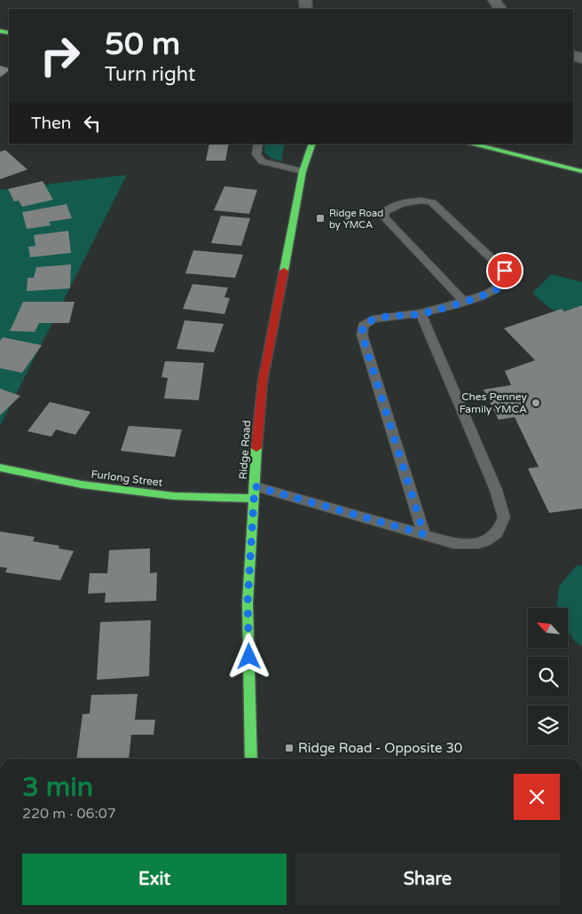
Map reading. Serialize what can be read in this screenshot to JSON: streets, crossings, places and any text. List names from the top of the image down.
{
  "streets": {
    "street": ["Ridge Road", "Furlong Street"]
  },
  "crossings": [
    ["Ridge Road", "Furlong Street"]
  ],
  "places": {
    "transit": ["Ridge Road by YMCA", "Ridge Road - Opposite 30"],
    "other": ["Ches Penney Family YMCA"]
  },
  "north": "top left",
  "page": {
    "turn": ["50 m", "Turn right"],
    "then": "Then",
    "heading": ["3 min", "220 m · 06:07"],
    "buttons": ["Exit", "Share"]
  }
}
